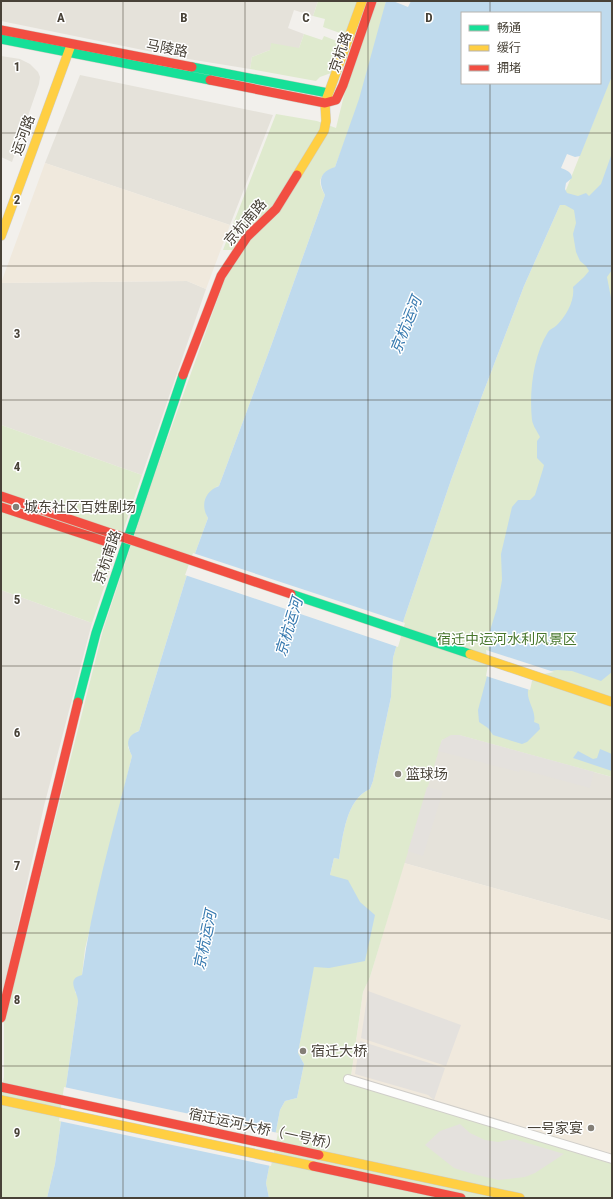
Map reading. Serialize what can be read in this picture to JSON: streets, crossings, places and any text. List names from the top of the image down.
{
  "streets": {
    "main road": [
      "马陵路",
      "京杭路",
      "运河路",
      "京杭南路",
      "宿迁运河大桥（一号桥）"
    ]
  },
  "crossings": [
    ["马陵路", "京杭路"],
    ["马陵路", "运河路"],
    ["马陵路", "京杭南路"],
    ["京杭路", "京杭南路"]
  ],
  "water": ["京杭运河"],
  "parks": ["宿迁中运河水利风景区"],
  "places": [
    "城东社区百姓剧场",
    "篮球场",
    "宿迁大桥",
    "一号家宴"
  ],
  "legend": ["畅通", "缓行", "拥堵"],
  "grid": {
    "columns": [
      "A",
      "B",
      "C",
      "D"
    ],
    "rows": [
      "1",
      "2",
      "3",
      "4",
      "5",
      "6",
      "7",
      "8",
      "9"
    ]
  }
}
